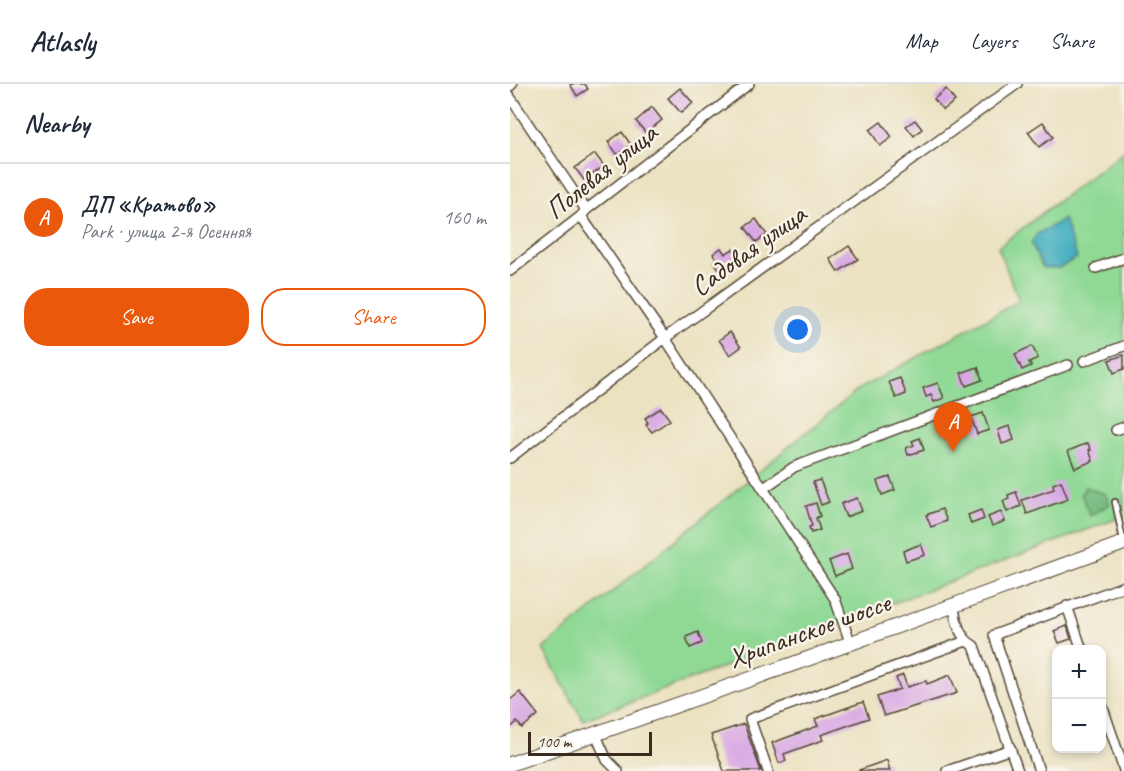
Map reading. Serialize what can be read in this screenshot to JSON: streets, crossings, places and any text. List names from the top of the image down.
{
  "streets": {
    "main road": ["Хрипанское шоссе"],
    "street": ["Полевая улица", "Садовая улица"]
  },
  "scale_bar": "100 m",
  "page": {
    "header": "Atlasly",
    "nav": ["Map", "Layers", "Share"],
    "heading": "Nearby",
    "list": [
      {
        "mark": "A",
        "name": "ДП «Кратово»",
        "note": "Park · улица 2-я Осенняя",
        "value": "160 m"
      }
    ],
    "buttons": ["Save", "Share"],
    "pins": "A",
    "map_buttons": ["+", "−"],
    "scale": "100 m"
  }
}
